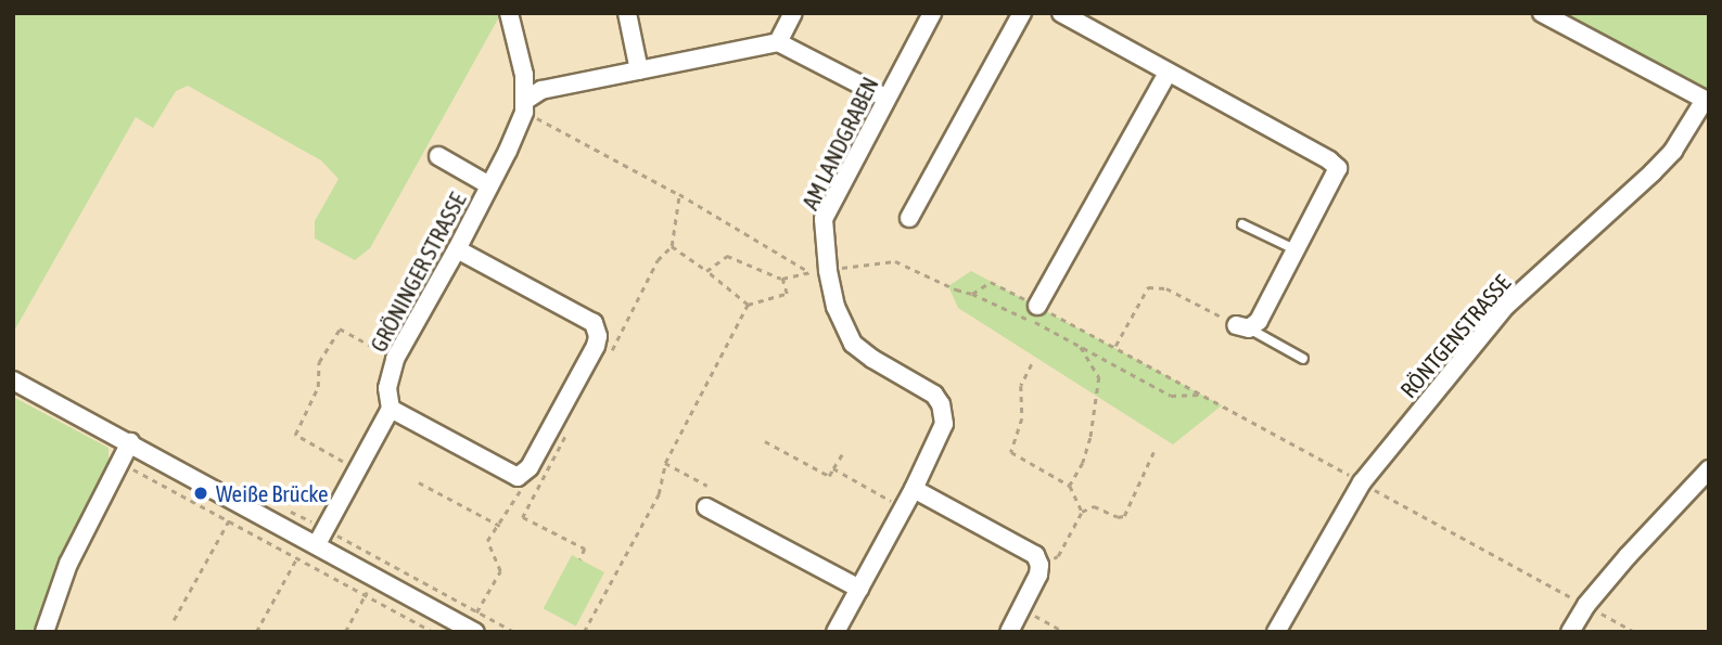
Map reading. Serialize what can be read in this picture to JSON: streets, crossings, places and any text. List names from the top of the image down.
{
  "streets": {
    "street": ["AM LANDGRABEN", "GRÖNINGER STRASSE", "RÖNTGENSTRASSE"]
  },
  "places": ["Weiße Brücke"]
}
